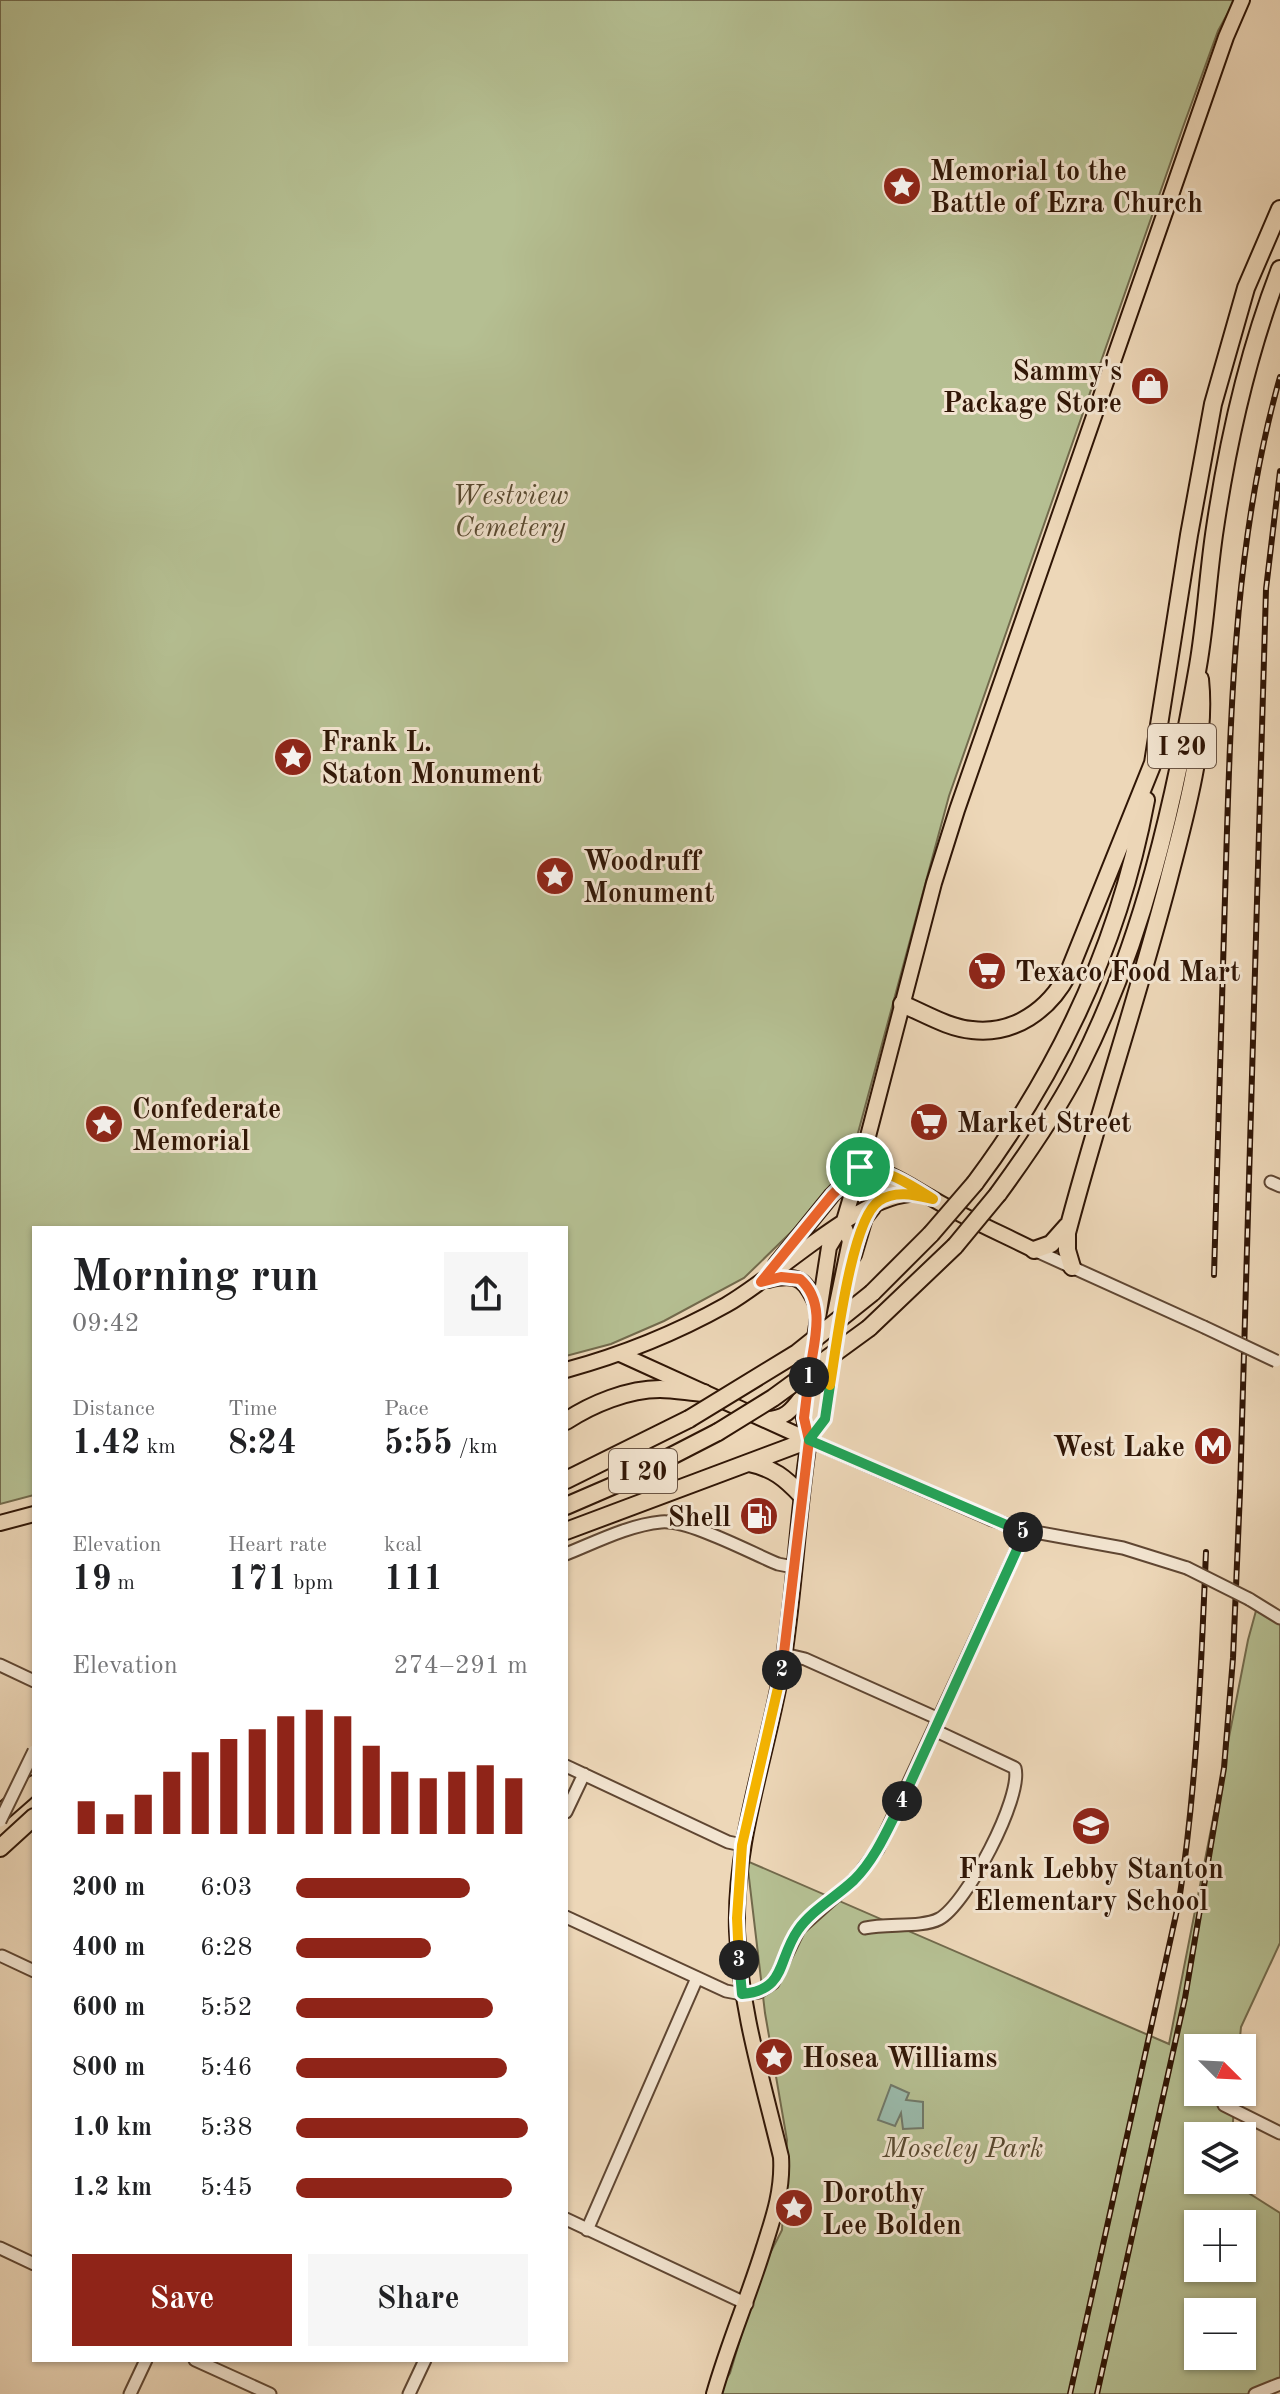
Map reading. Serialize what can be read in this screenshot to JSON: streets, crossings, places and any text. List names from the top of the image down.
{
  "streets": {
    "highway": ["I 20"]
  },
  "parks": ["Westview Cemetery", "Moseley Park"],
  "places": {
    "place": [
      "Memorial to the Battle of Ezra Church",
      "Frank L. Staton Monument",
      "Woodruff Monument",
      "Confederate Memorial",
      "Hosea Williams",
      "Dorothy Lee Bolden"
    ],
    "shop": ["Sammy's Package Store"],
    "supermarket": ["Texaco Food Mart", "Market Street"],
    "metro station": ["West Lake"],
    "fuel station": ["Shell"],
    "school or university": ["Frank Lebby Stanton Elementary School"]
  },
  "north": "bottom right",
  "page": {
    "heading": ["Morning run", "09:42"],
    "pins": [
      "1",
      "5",
      "2",
      "4",
      "3"
    ],
    "stats": [
      ["Distance", "1.42 km"],
      ["Time", "8:24"],
      ["Pace", "5:55 /km"],
      ["Elevation", "19 m"],
      ["Heart rate", "171 bpm"],
      ["kcal", "111"]
    ],
    "chart": ["Elevation", "274–291 m"],
    "list": [
      {
        "name": "200 m",
        "note": "6:03"
      },
      {
        "name": "400 m",
        "note": "6:28"
      },
      {
        "name": "600 m",
        "note": "5:52"
      },
      {
        "name": "800 m",
        "note": "5:46"
      },
      {
        "name": "1.0 km",
        "note": "5:38"
      },
      {
        "name": "1.2 km",
        "note": "5:45"
      }
    ],
    "map_buttons": ["+", "−"],
    "buttons": ["Save", "Share"]
  }
}
